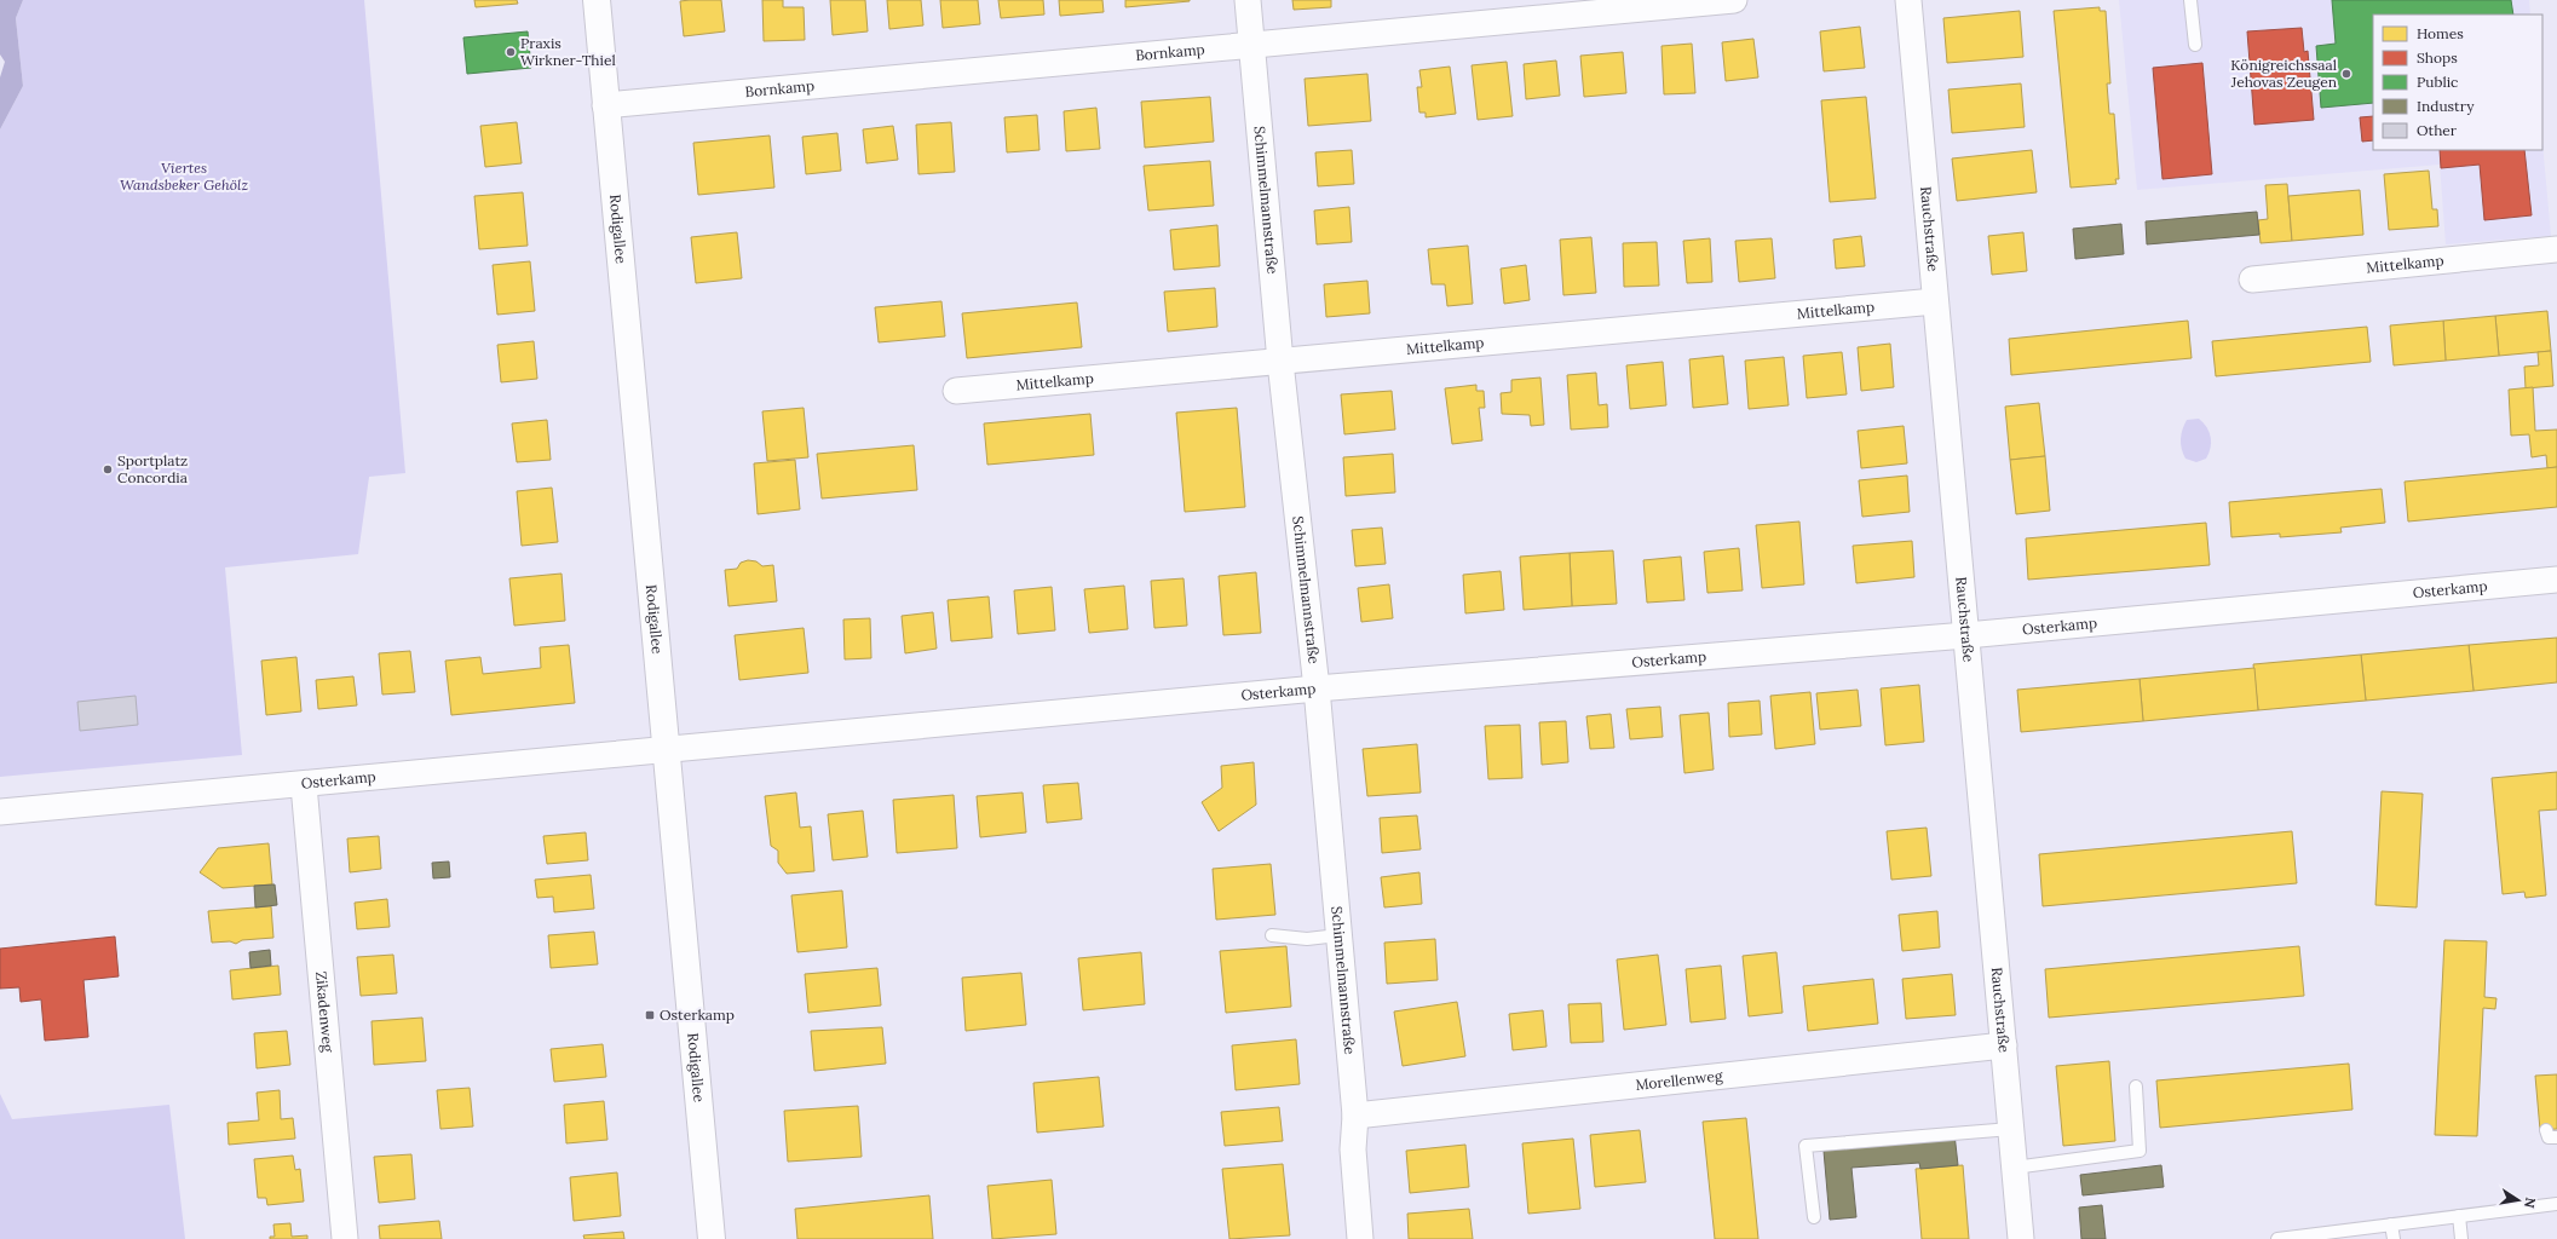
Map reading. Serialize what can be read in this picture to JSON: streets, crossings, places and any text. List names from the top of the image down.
{
  "streets": {
    "main road": ["Rodigallee"],
    "street": [
      "Bornkamp",
      "Schimmelmannstraße",
      "Rauchstraße",
      "Mittelkamp",
      "Osterkamp",
      "Zikadenweg",
      "Morellenweg"
    ]
  },
  "crossings": [
    ["Bornkamp", "Schimmelmannstraße"],
    ["Bornkamp", "Rodigallee"],
    ["Schimmelmannstraße", "Mittelkamp"],
    ["Schimmelmannstraße", "Osterkamp"],
    ["Schimmelmannstraße", "Morellenweg"],
    ["Rodigallee", "Osterkamp"],
    ["Rauchstraße", "Mittelkamp"],
    ["Rauchstraße", "Osterkamp"],
    ["Rauchstraße", "Morellenweg"],
    ["Osterkamp", "Zikadenweg"]
  ],
  "parks": ["Viertes Wandsbeker Gehölz"],
  "places": {
    "other": ["Praxis Wirkner-Thiel", "Königreichssaal Jehovas Zeugen", "Sportplatz Concordia"],
    "transit": ["Osterkamp"]
  },
  "legend": [
    "Homes",
    "Shops",
    "Public",
    "Industry",
    "Other"
  ],
  "north": "right"
}
